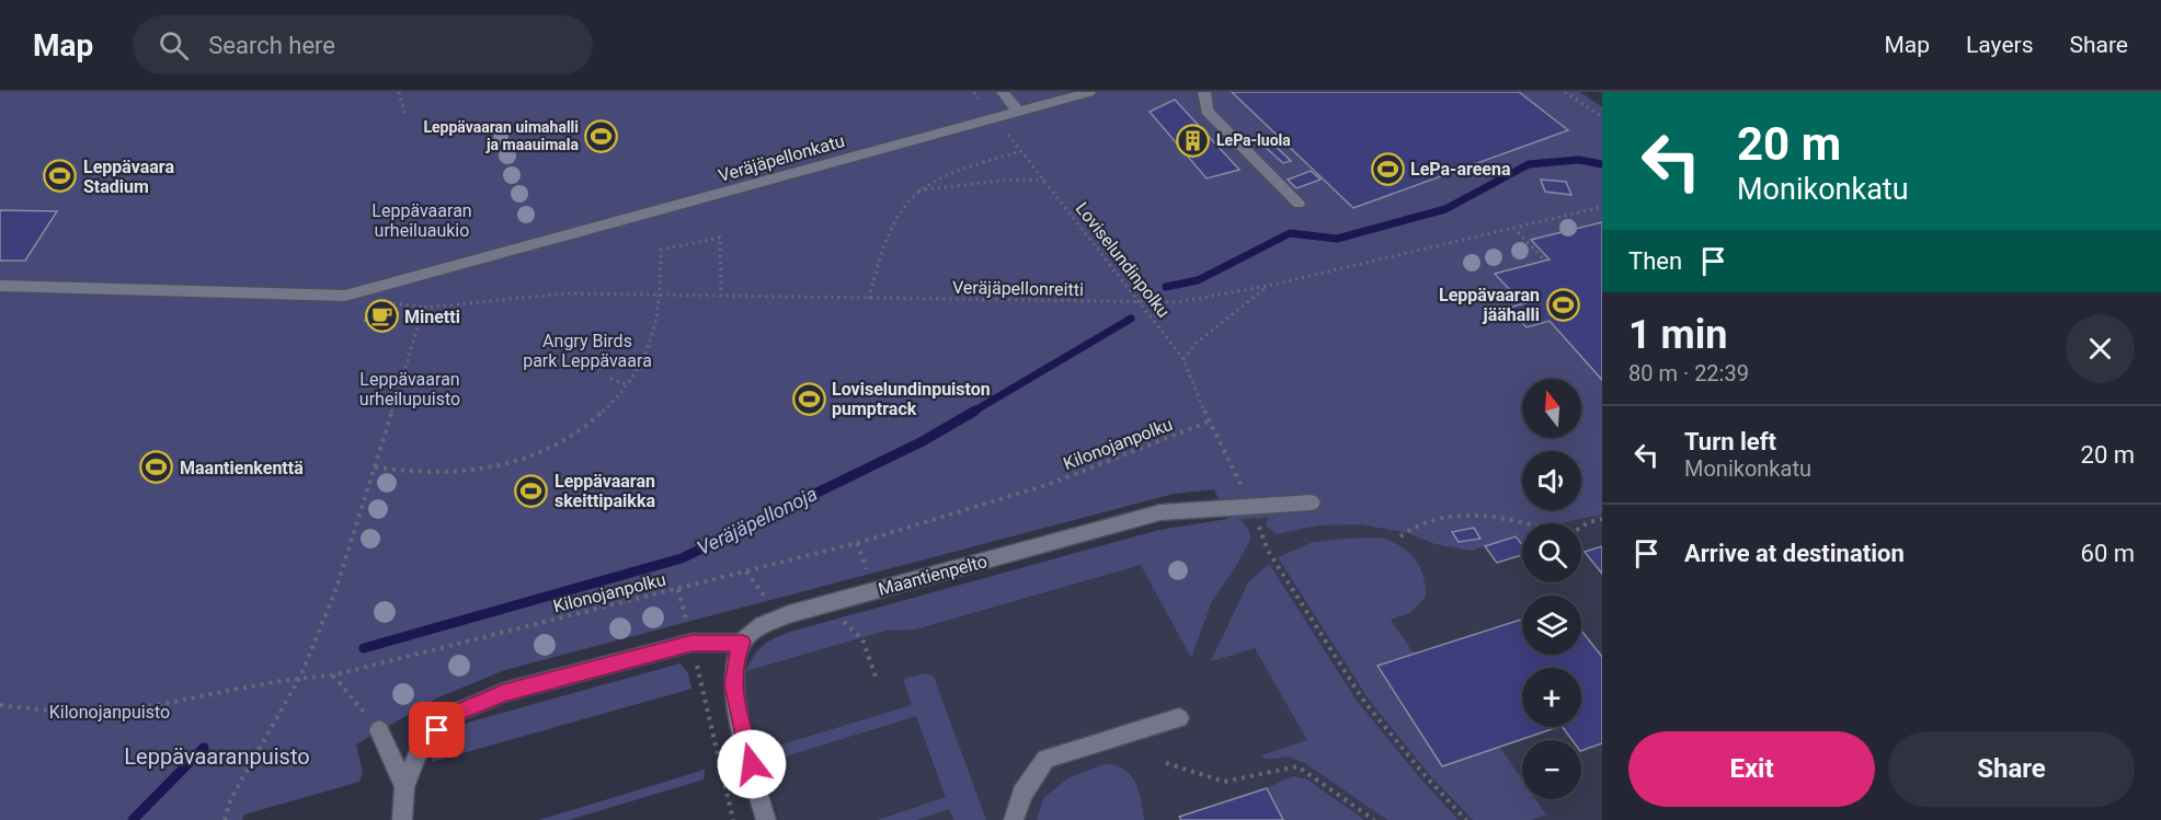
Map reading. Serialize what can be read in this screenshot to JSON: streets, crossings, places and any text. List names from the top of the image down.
{
  "streets": {
    "street": ["Veräjäpellonkatu", "Maantienpelto"],
    "path": ["Loviselundinpolku", "Veräjäpellonreitti", "Kilonojanpolku"]
  },
  "crossings": [
    ["Loviselundinpolku", "Veräjäpellonreitti"],
    ["Loviselundinpolku", "Kilonojanpolku"],
    ["Loviselundinpolku", "Maantienpelto"]
  ],
  "water": ["Veräjäpellonoja"],
  "parks": [
    "Leppävaaran urheiluaukio",
    "Angry Birds park Leppävaara",
    "Leppävaaran urheilupuisto",
    "Kilonojanpuisto",
    "Leppävaaranpuisto"
  ],
  "places": {
    "sports": [
      "Leppävaaran uimahalli ja maauimala",
      "LePa-areena",
      "Leppävaara Stadium",
      "Leppävaaran jäähalli",
      "Loviselundinpuiston pumptrack",
      "Maantienkenttä",
      "Leppävaaran skeittipaikka"
    ],
    "building": ["LePa-luola"],
    "cafe": ["Minetti"]
  },
  "north": "top",
  "page": {
    "header": "Map",
    "search": "Search here",
    "nav": ["Map", "Layers", "Share"],
    "turn": ["20 m", "Monikonkatu"],
    "then": "Then",
    "heading": ["1 min", "80 m · 22:39"],
    "map_buttons": ["+", "−"],
    "list": [
      {
        "name": "Turn left",
        "note": "Monikonkatu",
        "value": "20 m"
      },
      {
        "name": "Arrive at destination",
        "value": "60 m"
      }
    ],
    "buttons": ["Exit", "Share"]
  }
}
